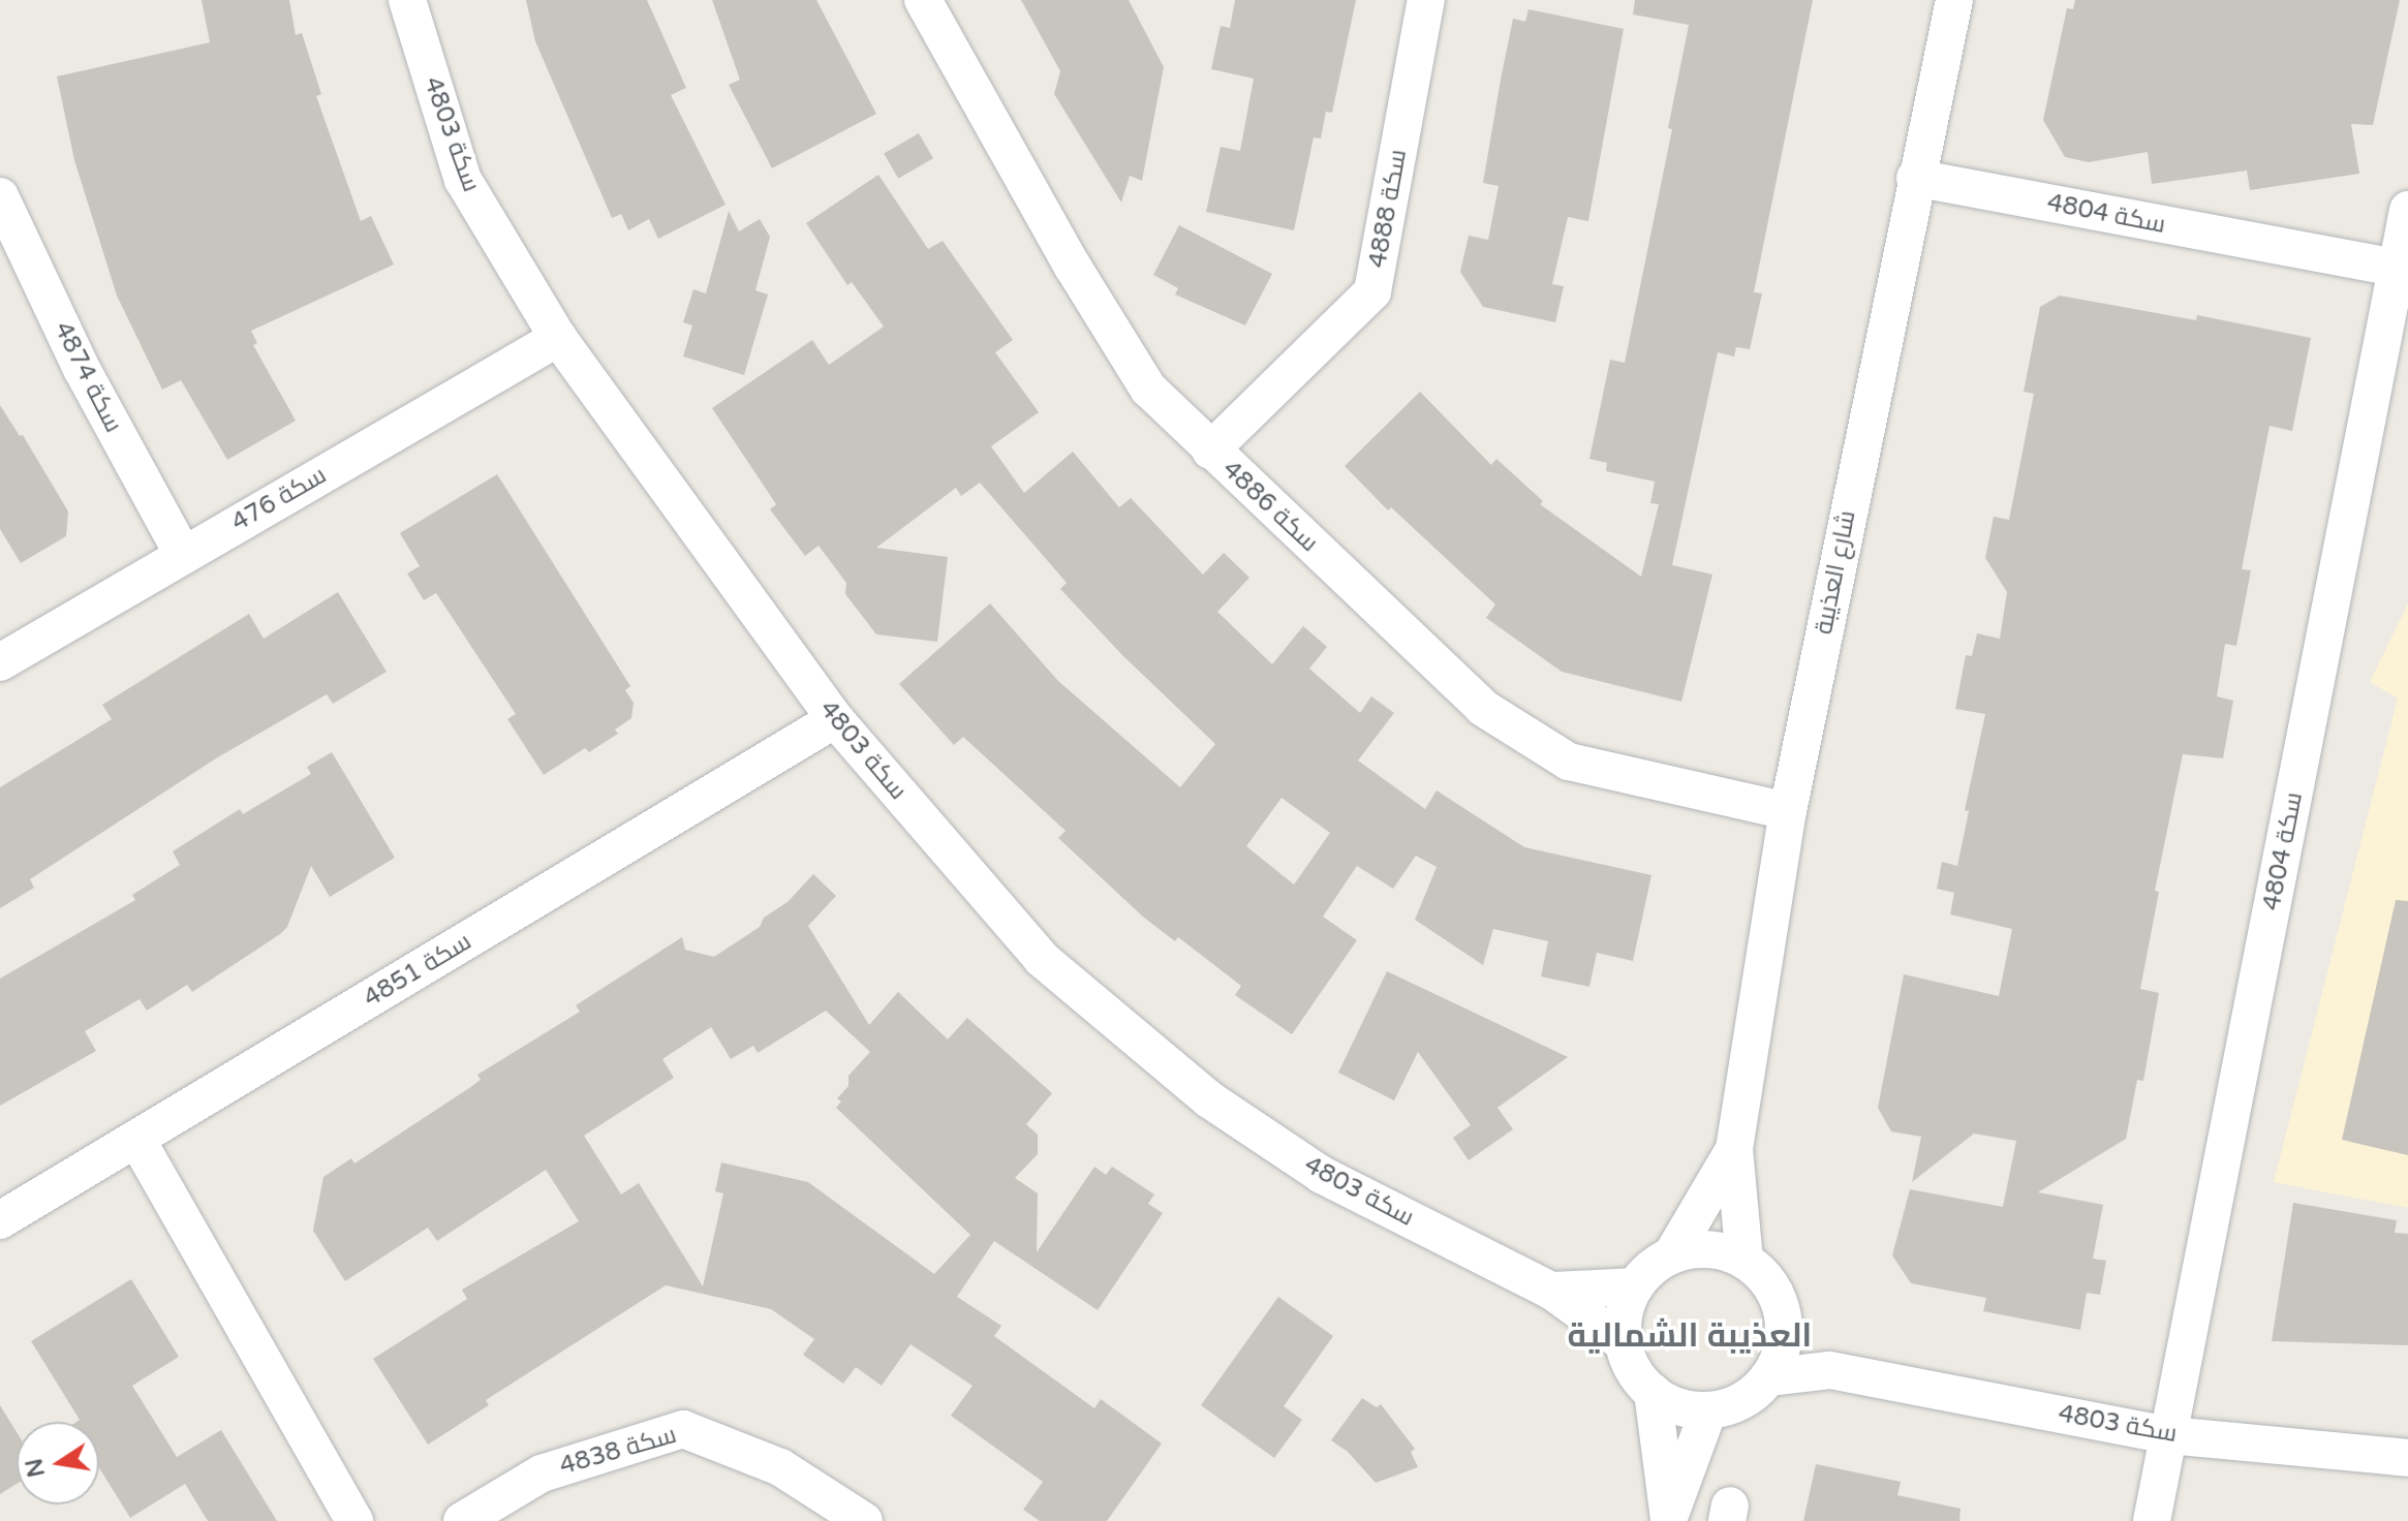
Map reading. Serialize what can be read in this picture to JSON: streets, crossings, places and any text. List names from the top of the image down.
{
  "streets": {
    "street": [
      "سكة 4803",
      "سكة 4888",
      "سكة 4804",
      "سكة 4874",
      "سكة 476",
      "سكة 4886",
      "شارع العذيبة",
      "سكة 4851",
      "سكة 4838"
    ]
  },
  "crossings": [
    ["سكة 4803", "سكة 4804"],
    ["سكة 4803", "سكة 476"],
    ["سكة 4803", "شارع العذيبة"],
    ["سكة 4803", "سكة 4851"],
    ["سكة 4888", "سكة 4886"],
    ["سكة 4804", "شارع العذيبة"],
    ["سكة 4874", "سكة 476"],
    ["سكة 4886", "شارع العذيبة"]
  ],
  "districts": ["العذيبة الشمالية"],
  "north": "left"
}
